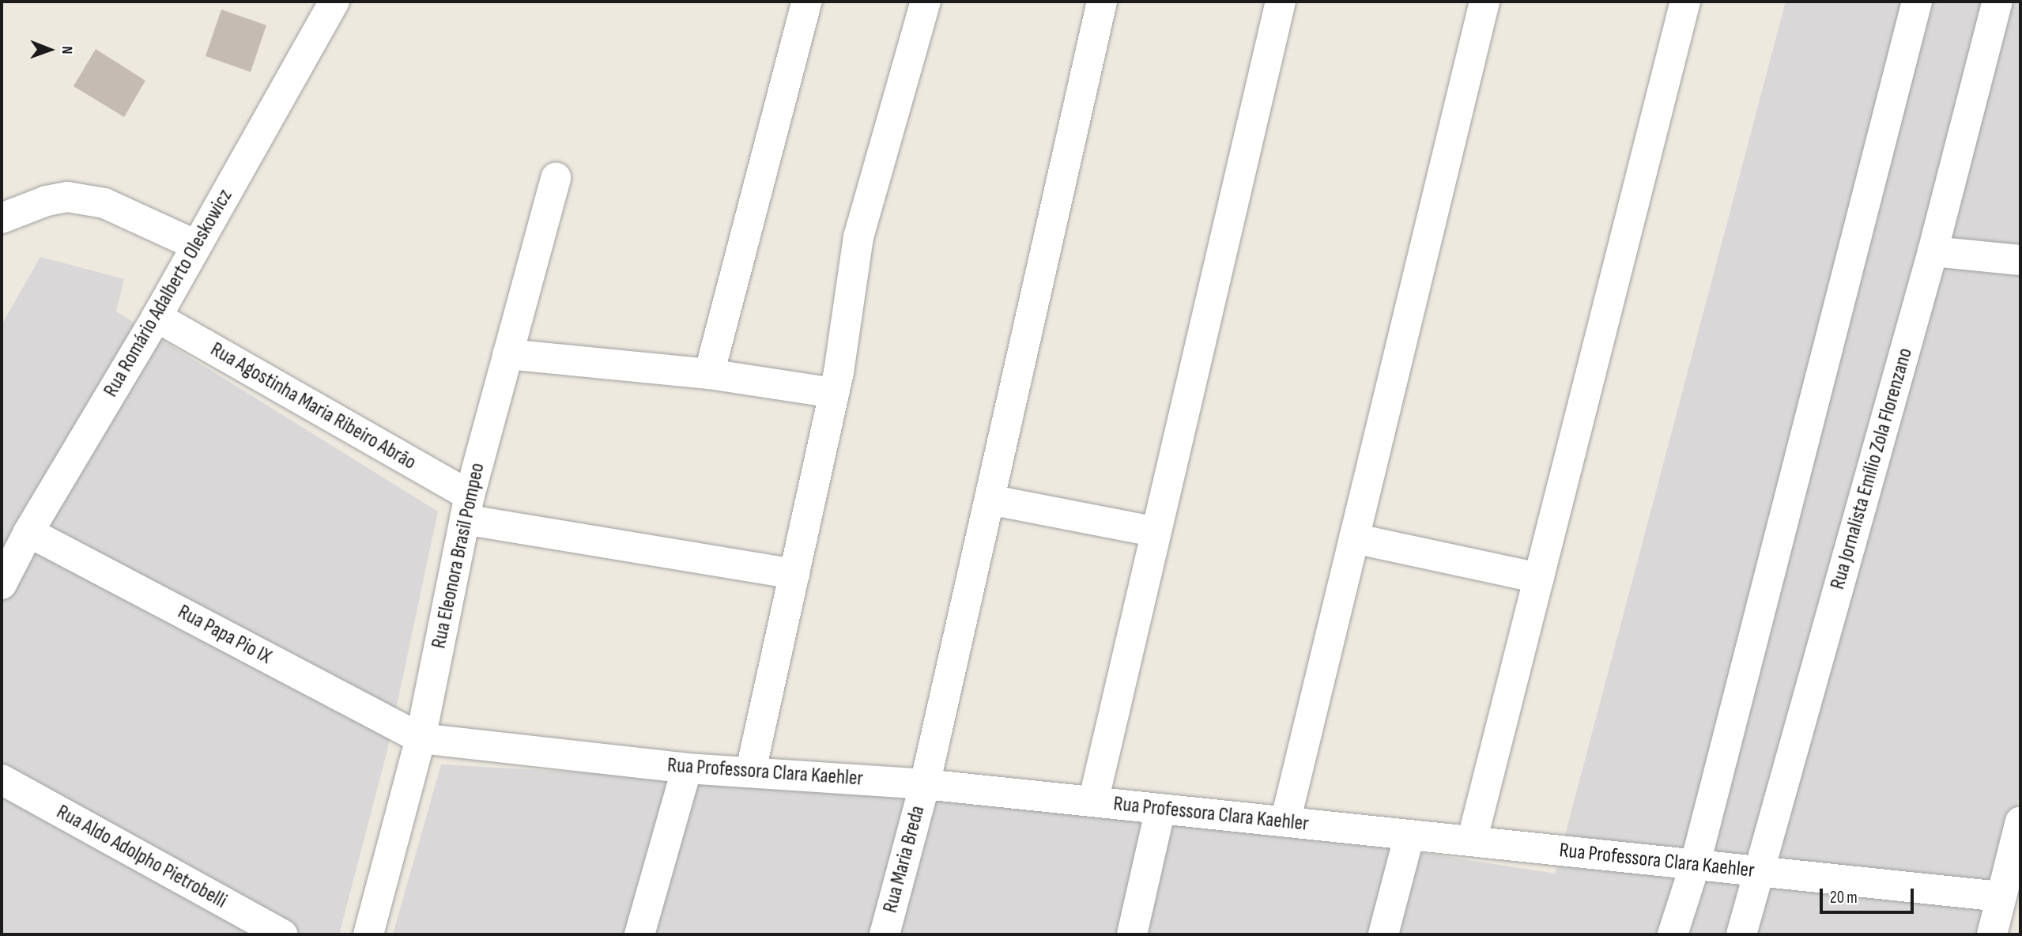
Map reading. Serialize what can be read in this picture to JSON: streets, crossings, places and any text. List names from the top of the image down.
{
  "streets": {
    "street": [
      "Rua Romário Adalberto Oleskowicz",
      "Rua Agostinha Maria Ribeiro Abrão",
      "Rua Jornalista Emílio Zola Florenzano",
      "Rua Eleonora Brasil Pompeo",
      "Rua Papa Pio IX",
      "Rua Professora Clara Kaehler",
      "Rua Aldo Adolpho Pietrobelli",
      "Rua Maria Breda"
    ]
  },
  "crossings": [
    ["Rua Romário Adalberto Oleskowicz", "Rua Agostinha Maria Ribeiro Abrão"],
    ["Rua Romário Adalberto Oleskowicz", "Rua Papa Pio IX"],
    ["Rua Agostinha Maria Ribeiro Abrão", "Rua Eleonora Brasil Pompeo"],
    ["Rua Jornalista Emílio Zola Florenzano", "Rua Professora Clara Kaehler"],
    ["Rua Eleonora Brasil Pompeo", "Rua Papa Pio IX"],
    ["Rua Eleonora Brasil Pompeo", "Rua Professora Clara Kaehler"],
    ["Rua Papa Pio IX", "Rua Professora Clara Kaehler"],
    ["Rua Professora Clara Kaehler", "Rua Maria Breda"]
  ],
  "scale_bar": "20 m",
  "north": "right"
}
